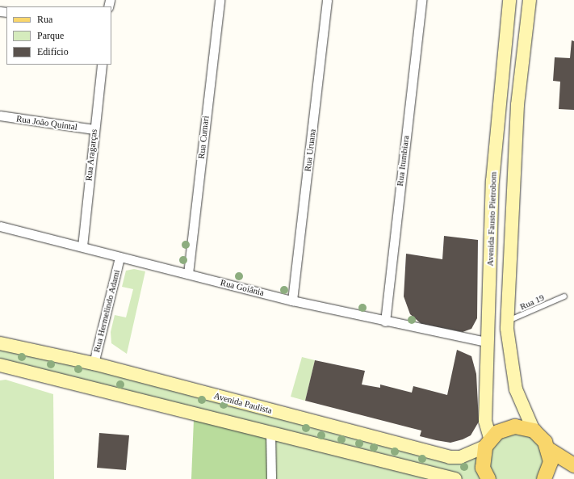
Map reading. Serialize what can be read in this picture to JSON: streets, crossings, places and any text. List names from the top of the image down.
{
  "streets": {
    "main road": ["Avenida Fausto Pietrobom", "Avenida Paulista"],
    "street": [
      "Rua João Quintal",
      "Rua Cumari",
      "Rua Uruana",
      "Rua Aragarças",
      "Rua Itumbiara",
      "Rua Goiânia",
      "Rua Hermelindo Adami"
    ],
    "lane": ["Rua 19"]
  },
  "crossings": [
    ["Rua João Quintal", "Rua Aragarças"],
    ["Rua Cumari", "Rua Goiânia"],
    ["Rua Uruana", "Rua Goiânia"],
    ["Rua Aragarças", "Rua Goiânia"],
    ["Rua Itumbiara", "Rua Goiânia"],
    ["Avenida Fausto Pietrobom", "Rua Goiânia"],
    ["Avenida Fausto Pietrobom", "Avenida Paulista"],
    ["Rua Goiânia", "Rua Hermelindo Adami"],
    ["Rua Hermelindo Adami", "Avenida Paulista"]
  ],
  "legend": ["Rua", "Parque", "Edifício"]
}
